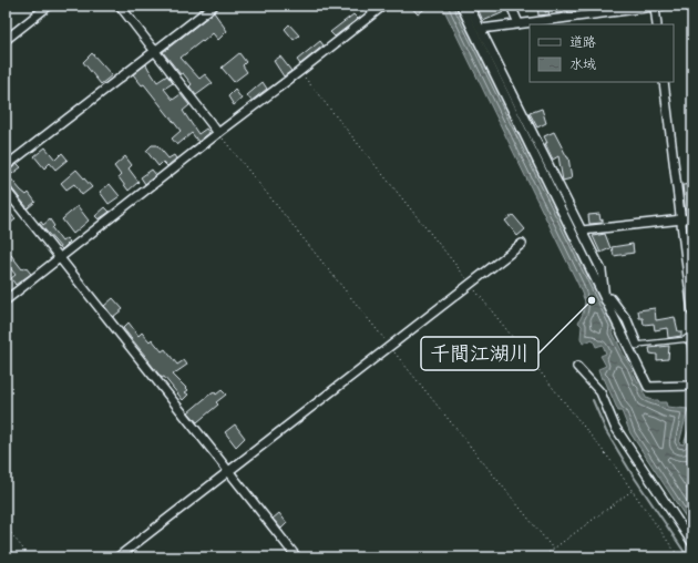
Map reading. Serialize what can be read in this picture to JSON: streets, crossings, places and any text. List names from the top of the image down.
{
  "places": ["千間江湖川"],
  "legend": ["道路", "水域"]
}
